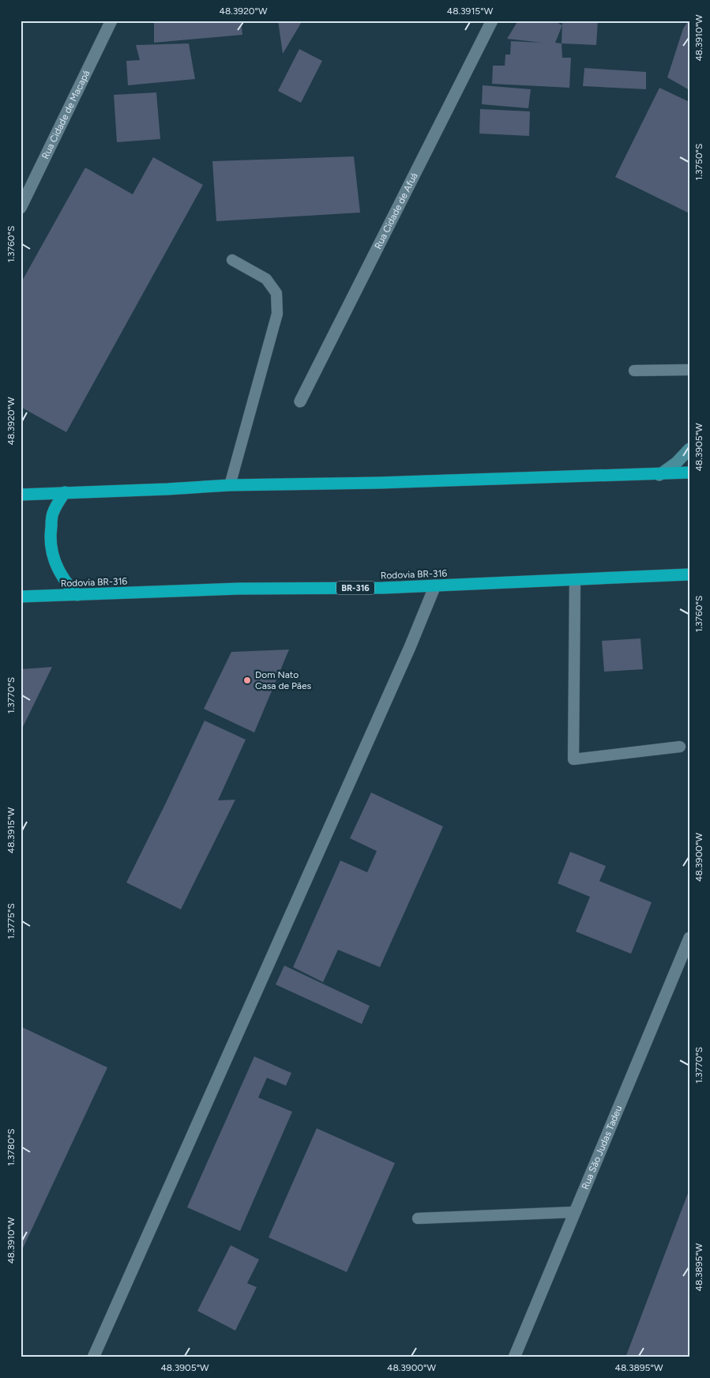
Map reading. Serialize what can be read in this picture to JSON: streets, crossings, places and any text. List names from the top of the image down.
{
  "streets": {
    "highway": ["Rodovia BR-316", "BR-316"],
    "street": ["Rua Cidade de Macapá", "Rua Cidade de Afuá", "Rua São Judas Tadeu"]
  },
  "places": ["Dom Nato Casa de Pães"],
  "coordinates": [
    "48.3920°W",
    "48.3915°W",
    "48.3910°W",
    "1.3750°S",
    "1.3760°S",
    "48.3905°W",
    "1.3770°S",
    "48.3900°W",
    "1.3775°S",
    "1.3780°S",
    "48.3895°W"
  ]
}
